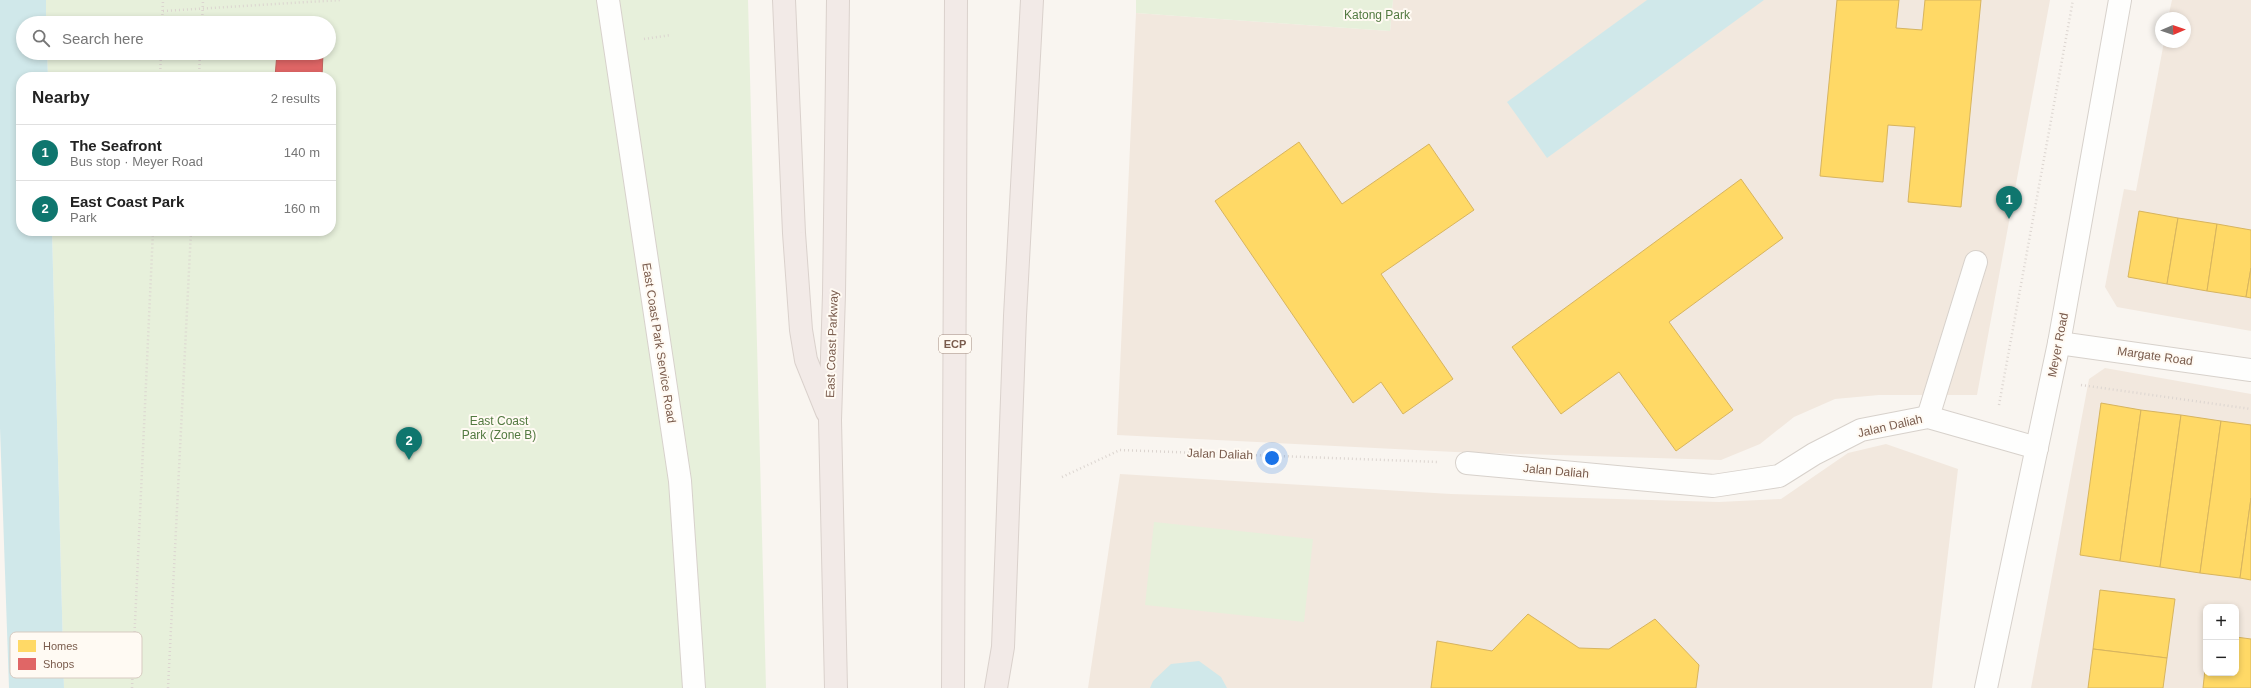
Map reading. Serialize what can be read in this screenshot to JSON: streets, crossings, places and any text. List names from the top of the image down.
{
  "streets": {
    "highway": ["East Coast Parkway", "ECP"],
    "street": [
      "East Coast Park Service Road",
      "Meyer Road",
      "Margate Road",
      "Jalan Daliah"
    ]
  },
  "crossings": [
    ["Meyer Road", "Margate Road"],
    ["Meyer Road", "Jalan Daliah"]
  ],
  "parks": ["Katong Park", "East Coast Park (Zone B)"],
  "legend": ["Homes", "Shops"],
  "north": "right",
  "page": {
    "search": "Search here",
    "heading": ["Nearby", "2 results"],
    "list": [
      {
        "mark": "1",
        "name": "The Seafront",
        "note": "Bus stop · Meyer Road",
        "value": "140 m"
      },
      {
        "mark": "2",
        "name": "East Coast Park",
        "note": "Park",
        "value": "160 m"
      }
    ],
    "pins": ["1", "2"],
    "map_buttons": ["+", "−"]
  }
}
